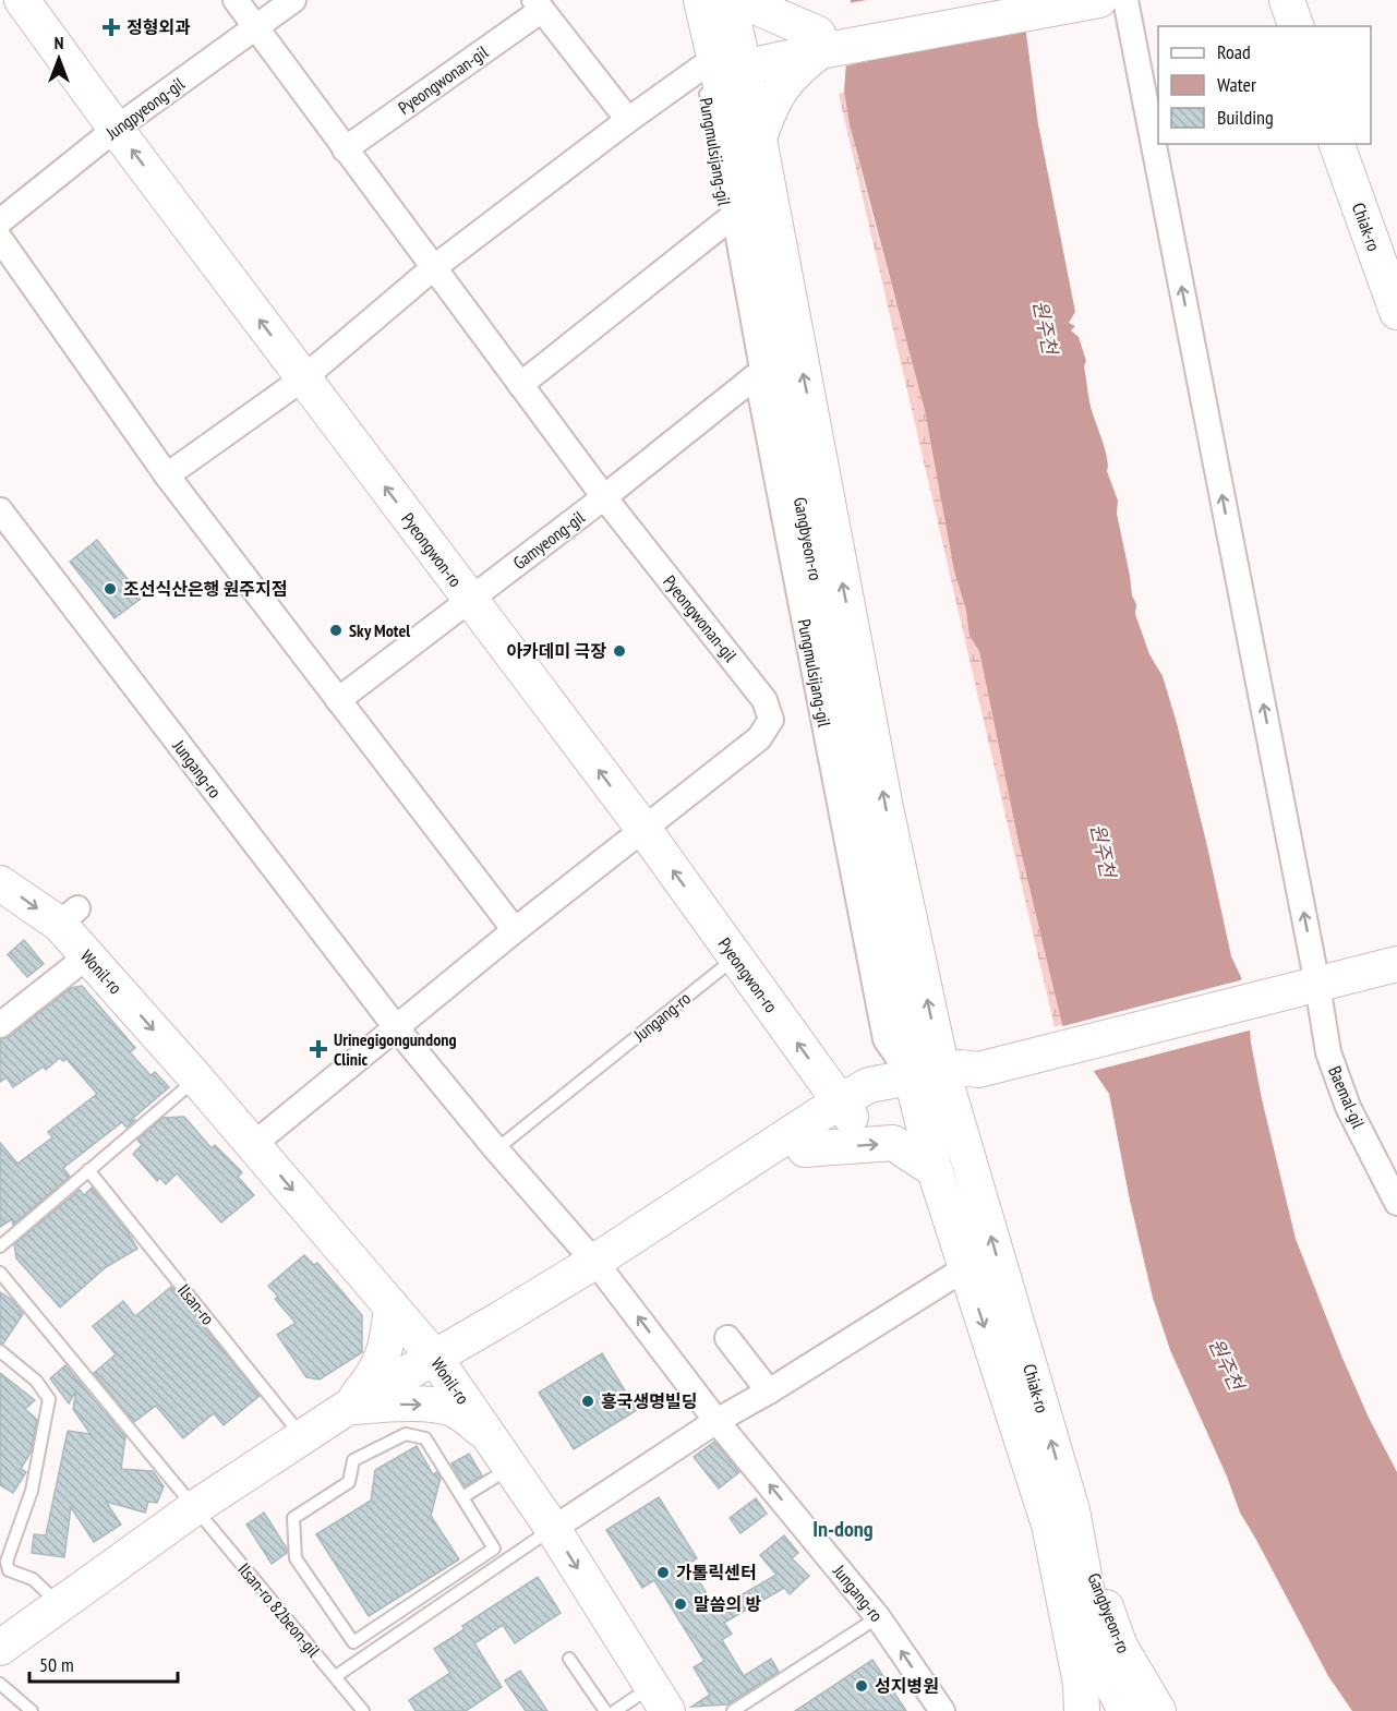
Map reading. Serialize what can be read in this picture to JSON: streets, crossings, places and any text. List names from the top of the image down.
{
  "streets": {
    "street": [
      "Pyeongwonan-gil",
      "Jungpyeong-gil",
      "Pungmulsijang-gil",
      "Chiak-ro",
      "Gangbyeon-ro",
      "Gamyeong-gil",
      "Pyeongwon-ro",
      "Jungang-ro",
      "Wonil-ro",
      "Baemal-gil"
    ],
    "lane": ["Ilsan-ro", "Ilsan-ro 82beon-gil"]
  },
  "crossings": [
    ["Pyeongwonan-gil", "Jungpyeong-gil"],
    ["Pyeongwonan-gil", "Gamyeong-gil"],
    ["Pyeongwonan-gil", "Pyeongwon-ro"],
    ["Jungpyeong-gil", "Pyeongwon-ro"],
    ["Pungmulsijang-gil", "Chiak-ro"],
    ["Pungmulsijang-gil", "Gangbyeon-ro"],
    ["Pungmulsijang-gil", "Gamyeong-gil"],
    ["Chiak-ro", "Gangbyeon-ro"],
    ["Gamyeong-gil", "Pyeongwon-ro"],
    ["Pyeongwon-ro", "Jungang-ro"]
  ],
  "one_way": ["Wonil-ro", "Baemal-gil"],
  "districts": ["In-dong"],
  "water": ["원주천"],
  "places": {
    "health": ["정형외과", "Urinegigongundong Clinic"],
    "other": [
      "조선식산은행 원주지점",
      "Sky Motel",
      "아카데미 극장",
      "흥국생명빌딩",
      "가톨릭센터",
      "말씀의 방",
      "성지병원"
    ]
  },
  "legend": ["Road", "Water", "Building"],
  "scale_bar": "50 m",
  "north": "top"
}
